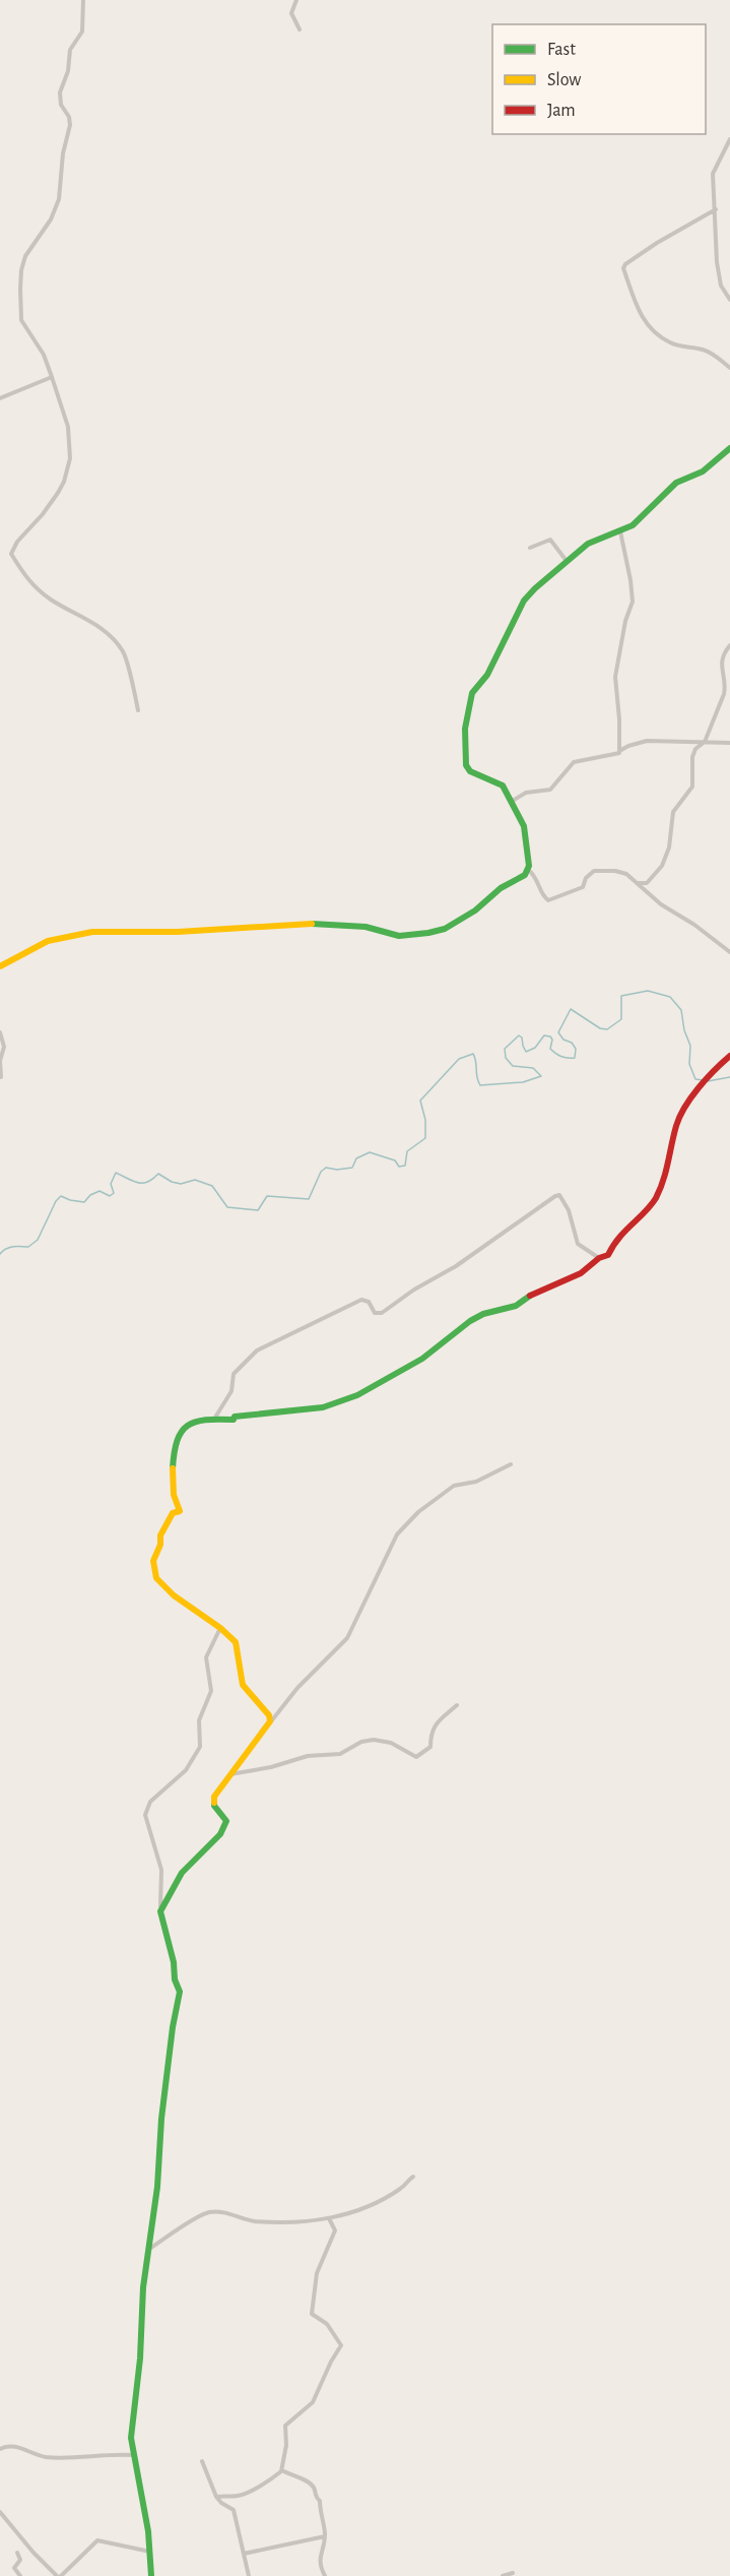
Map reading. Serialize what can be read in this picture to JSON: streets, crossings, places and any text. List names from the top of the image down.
{
  "legend": ["Fast", "Slow", "Jam"]
}
